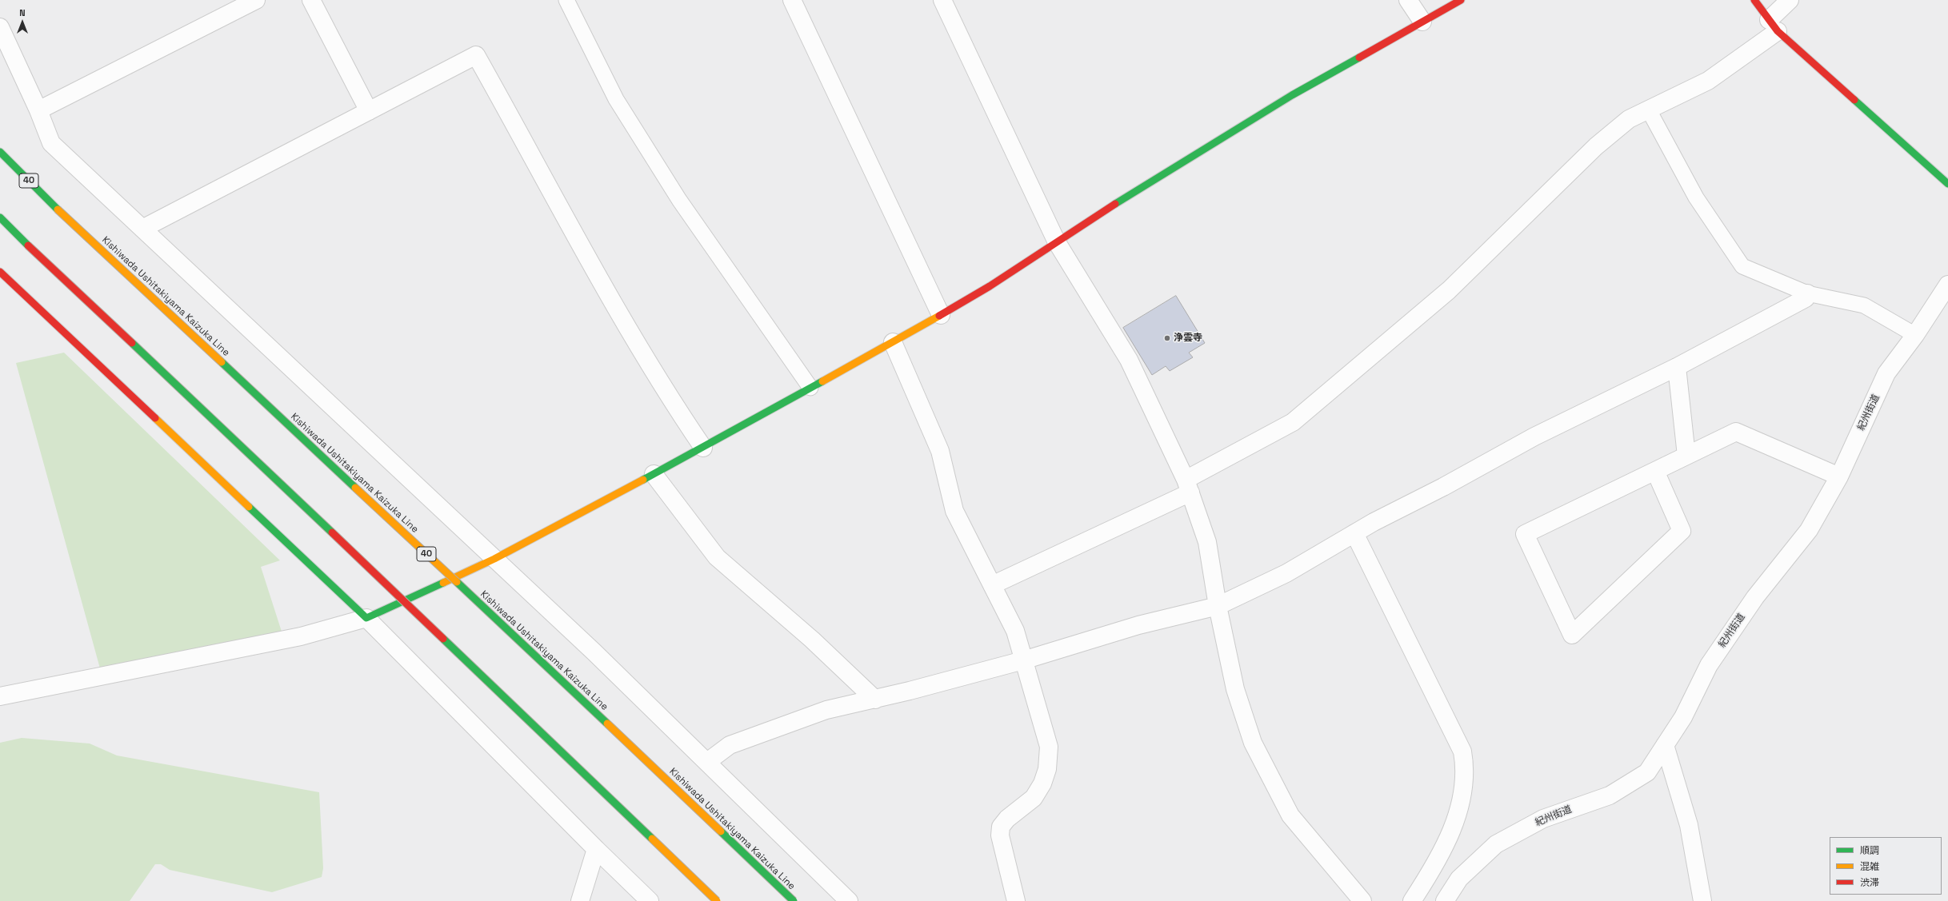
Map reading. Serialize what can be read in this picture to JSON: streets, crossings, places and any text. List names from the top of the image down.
{
  "streets": {
    "main road": ["40", "Kishiwada Ushitakiyama Kaizuka Line"],
    "street": ["紀州街道"]
  },
  "places": ["浄雲寺"],
  "legend": ["順調", "混雑", "渋滞"],
  "north": "top"
}
